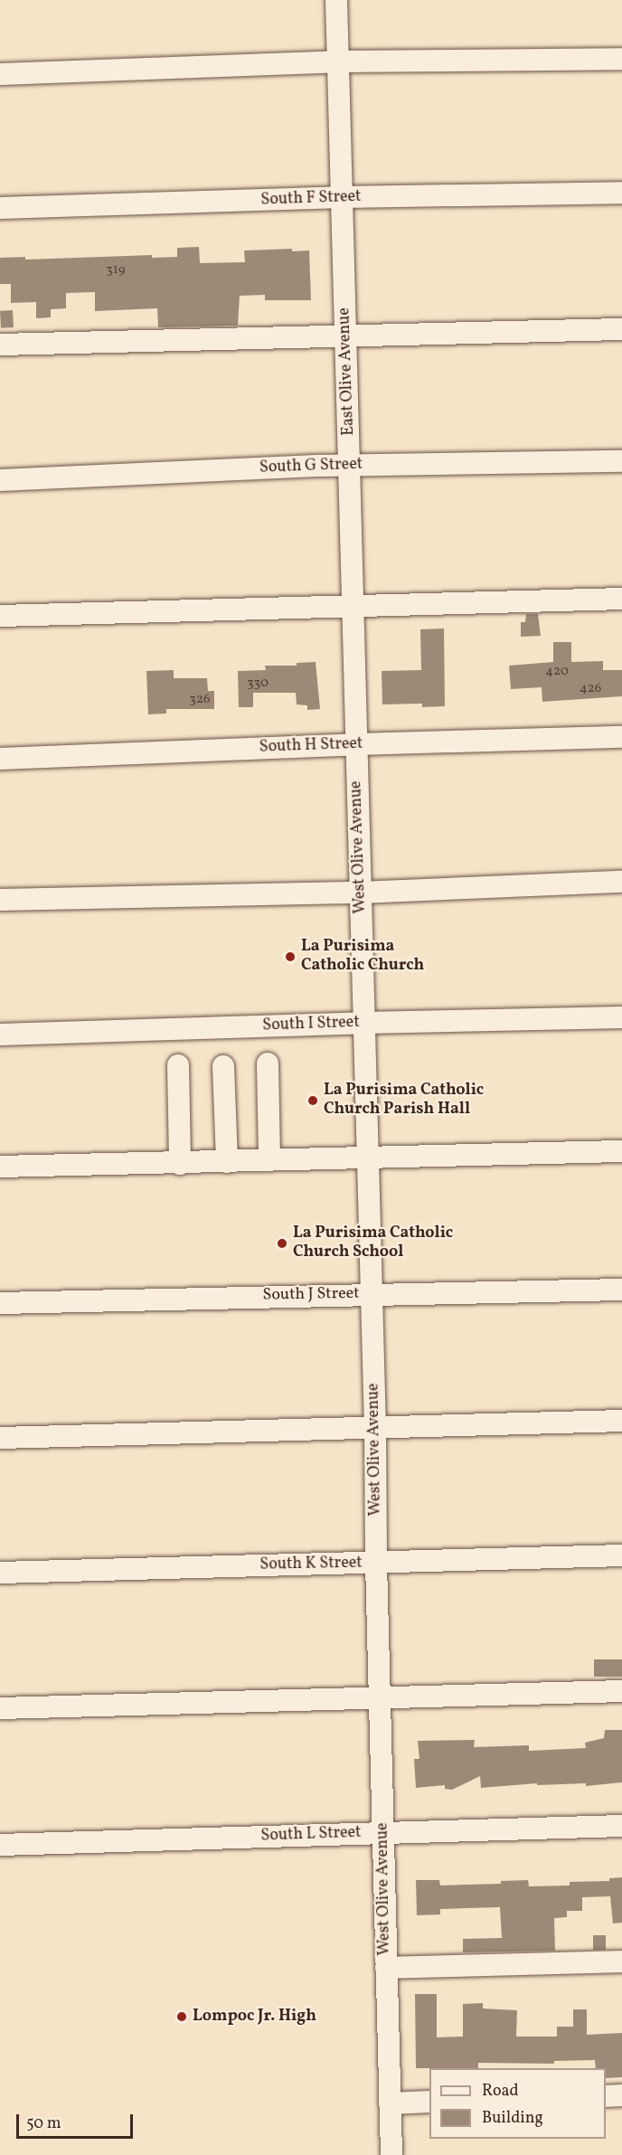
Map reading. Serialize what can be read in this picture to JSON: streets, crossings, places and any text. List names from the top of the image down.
{
  "streets": {
    "street": [
      "South F Street",
      "East Olive Avenue",
      "South G Street",
      "South H Street",
      "West Olive Avenue",
      "South I Street",
      "South J Street",
      "South K Street",
      "South L Street"
    ]
  },
  "crossings": [
    ["South F Street", "East Olive Avenue"],
    ["East Olive Avenue", "South G Street"],
    ["East Olive Avenue", "South H Street"],
    ["East Olive Avenue", "West Olive Avenue"],
    ["South H Street", "West Olive Avenue"],
    ["West Olive Avenue", "South I Street"],
    ["West Olive Avenue", "South J Street"],
    ["West Olive Avenue", "South K Street"],
    ["West Olive Avenue", "South L Street"]
  ],
  "places": [
    "La Purisima Catholic Church",
    "La Purisima Catholic Church Parish Hall",
    "La Purisima Catholic Church School",
    "Lompoc Jr. High"
  ],
  "house_numbers": [
    "319",
    "420",
    "330",
    "426",
    "326"
  ],
  "legend": ["Road", "Building"],
  "scale_bar": "50 m"
}
